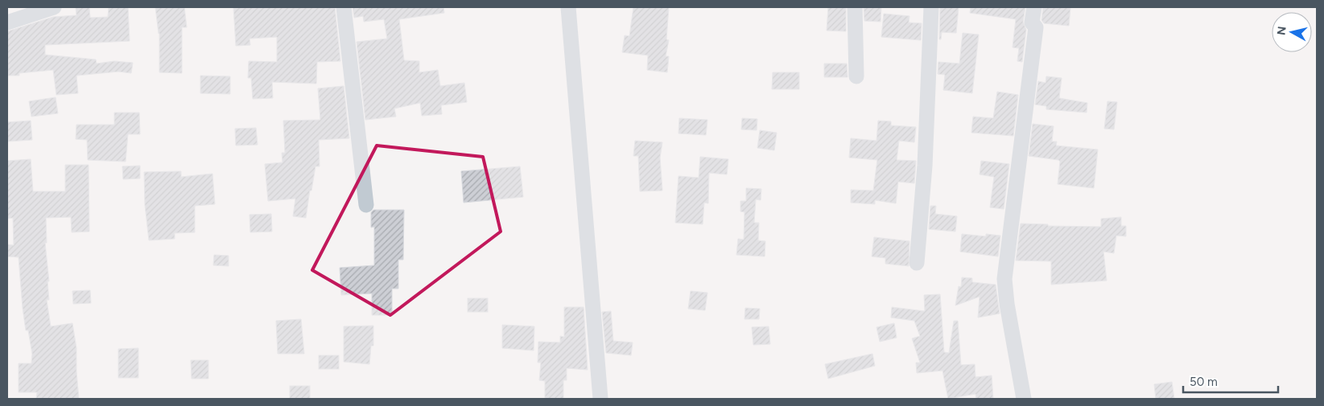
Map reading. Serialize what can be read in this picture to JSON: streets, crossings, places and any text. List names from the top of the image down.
{
  "scale_bar": "50 m",
  "north": "left"
}
